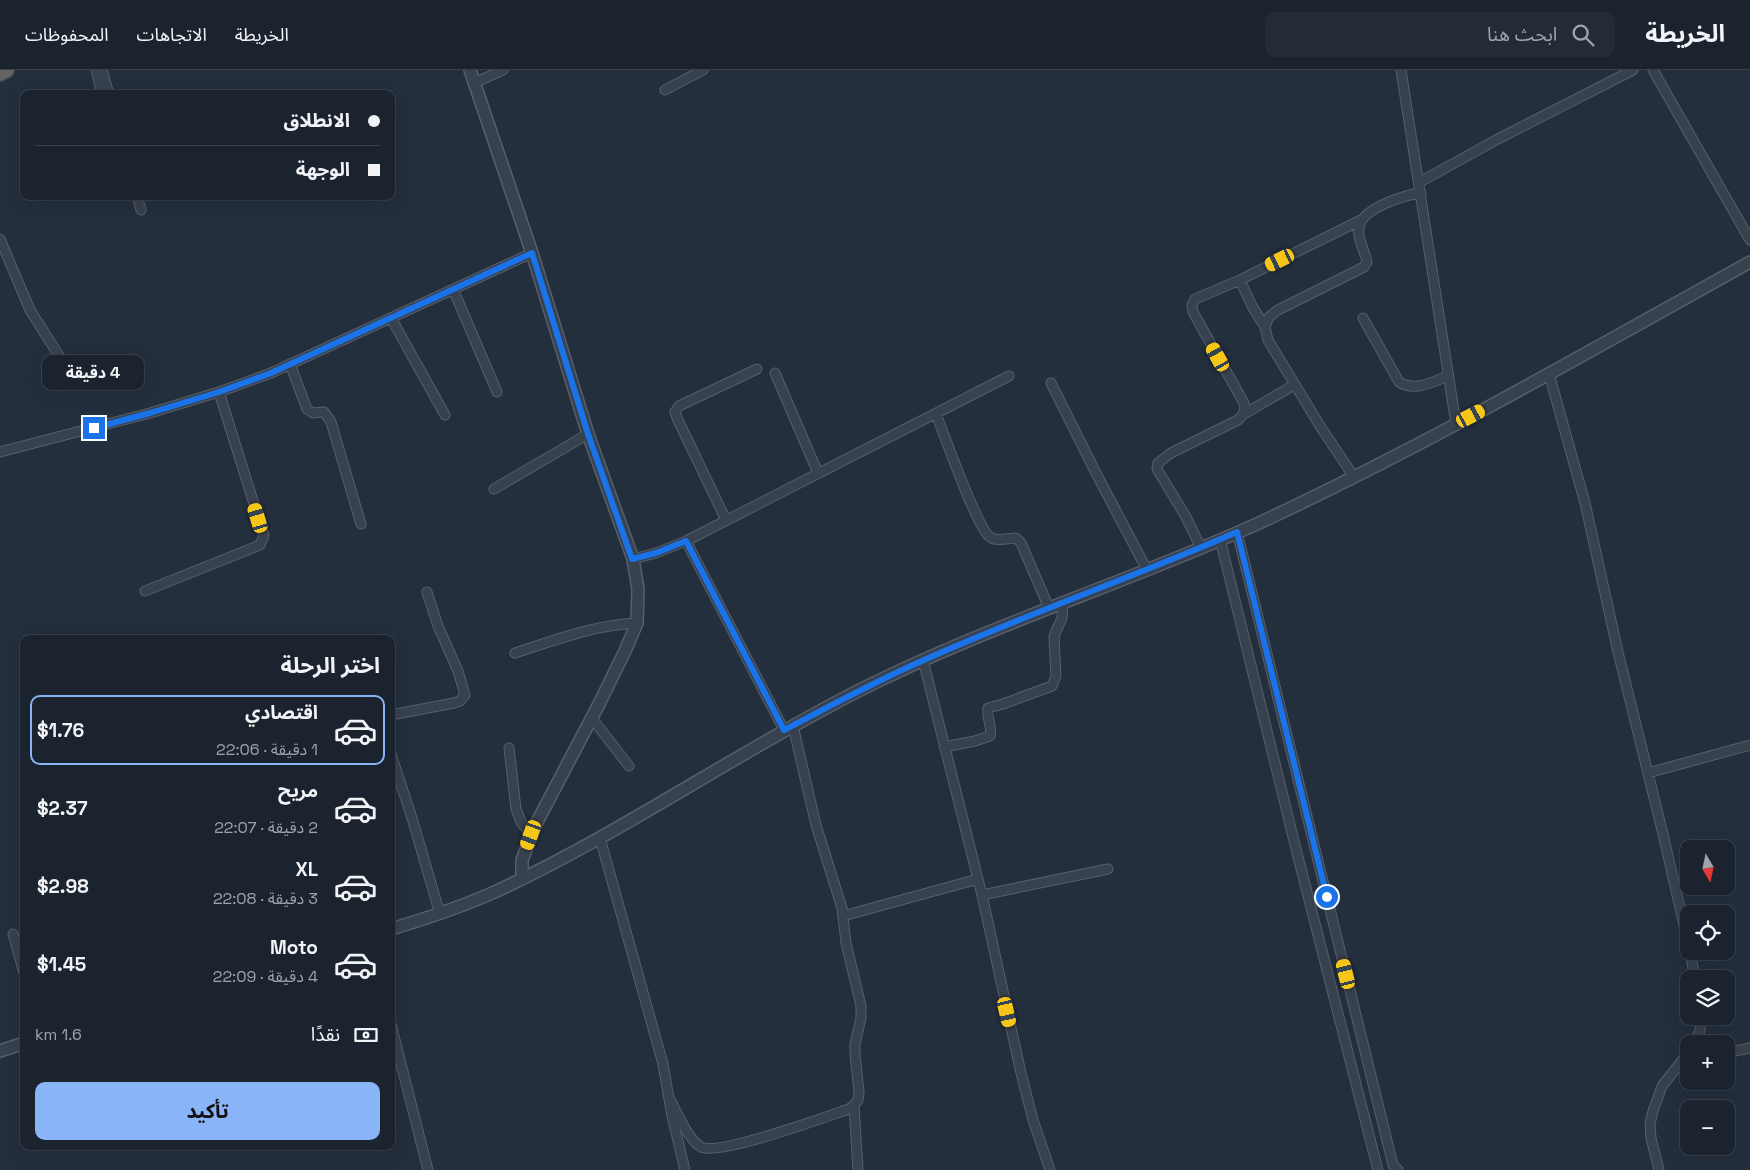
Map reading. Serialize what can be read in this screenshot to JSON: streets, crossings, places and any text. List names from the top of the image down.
{
  "north": "bottom",
  "page": {
    "header": "الخريطة",
    "search": "ابحث هنا",
    "nav": ["الخريطة", "الاتجاهات", "المحفوظات"],
    "banner": ["الانطلاق", "الوجهة"],
    "bubble": "4 دقيقة",
    "heading": "اختر الرحلة",
    "list": [
      {
        "name": "اقتصادي",
        "note": "1 دقيقة · 22:06",
        "value": "$1.76"
      },
      {
        "name": "مريح",
        "note": "2 دقيقة · 22:07",
        "value": "$2.37"
      },
      {
        "name": "XL",
        "note": "3 دقيقة · 22:08",
        "value": "$2.98"
      },
      {
        "name": "Moto",
        "note": "4 دقيقة · 22:09",
        "value": "$1.45"
      }
    ],
    "map_buttons": ["+", "−"],
    "pay": ["نقدًا", "1.6 km"],
    "buttons": "تأكيد"
  }
}
